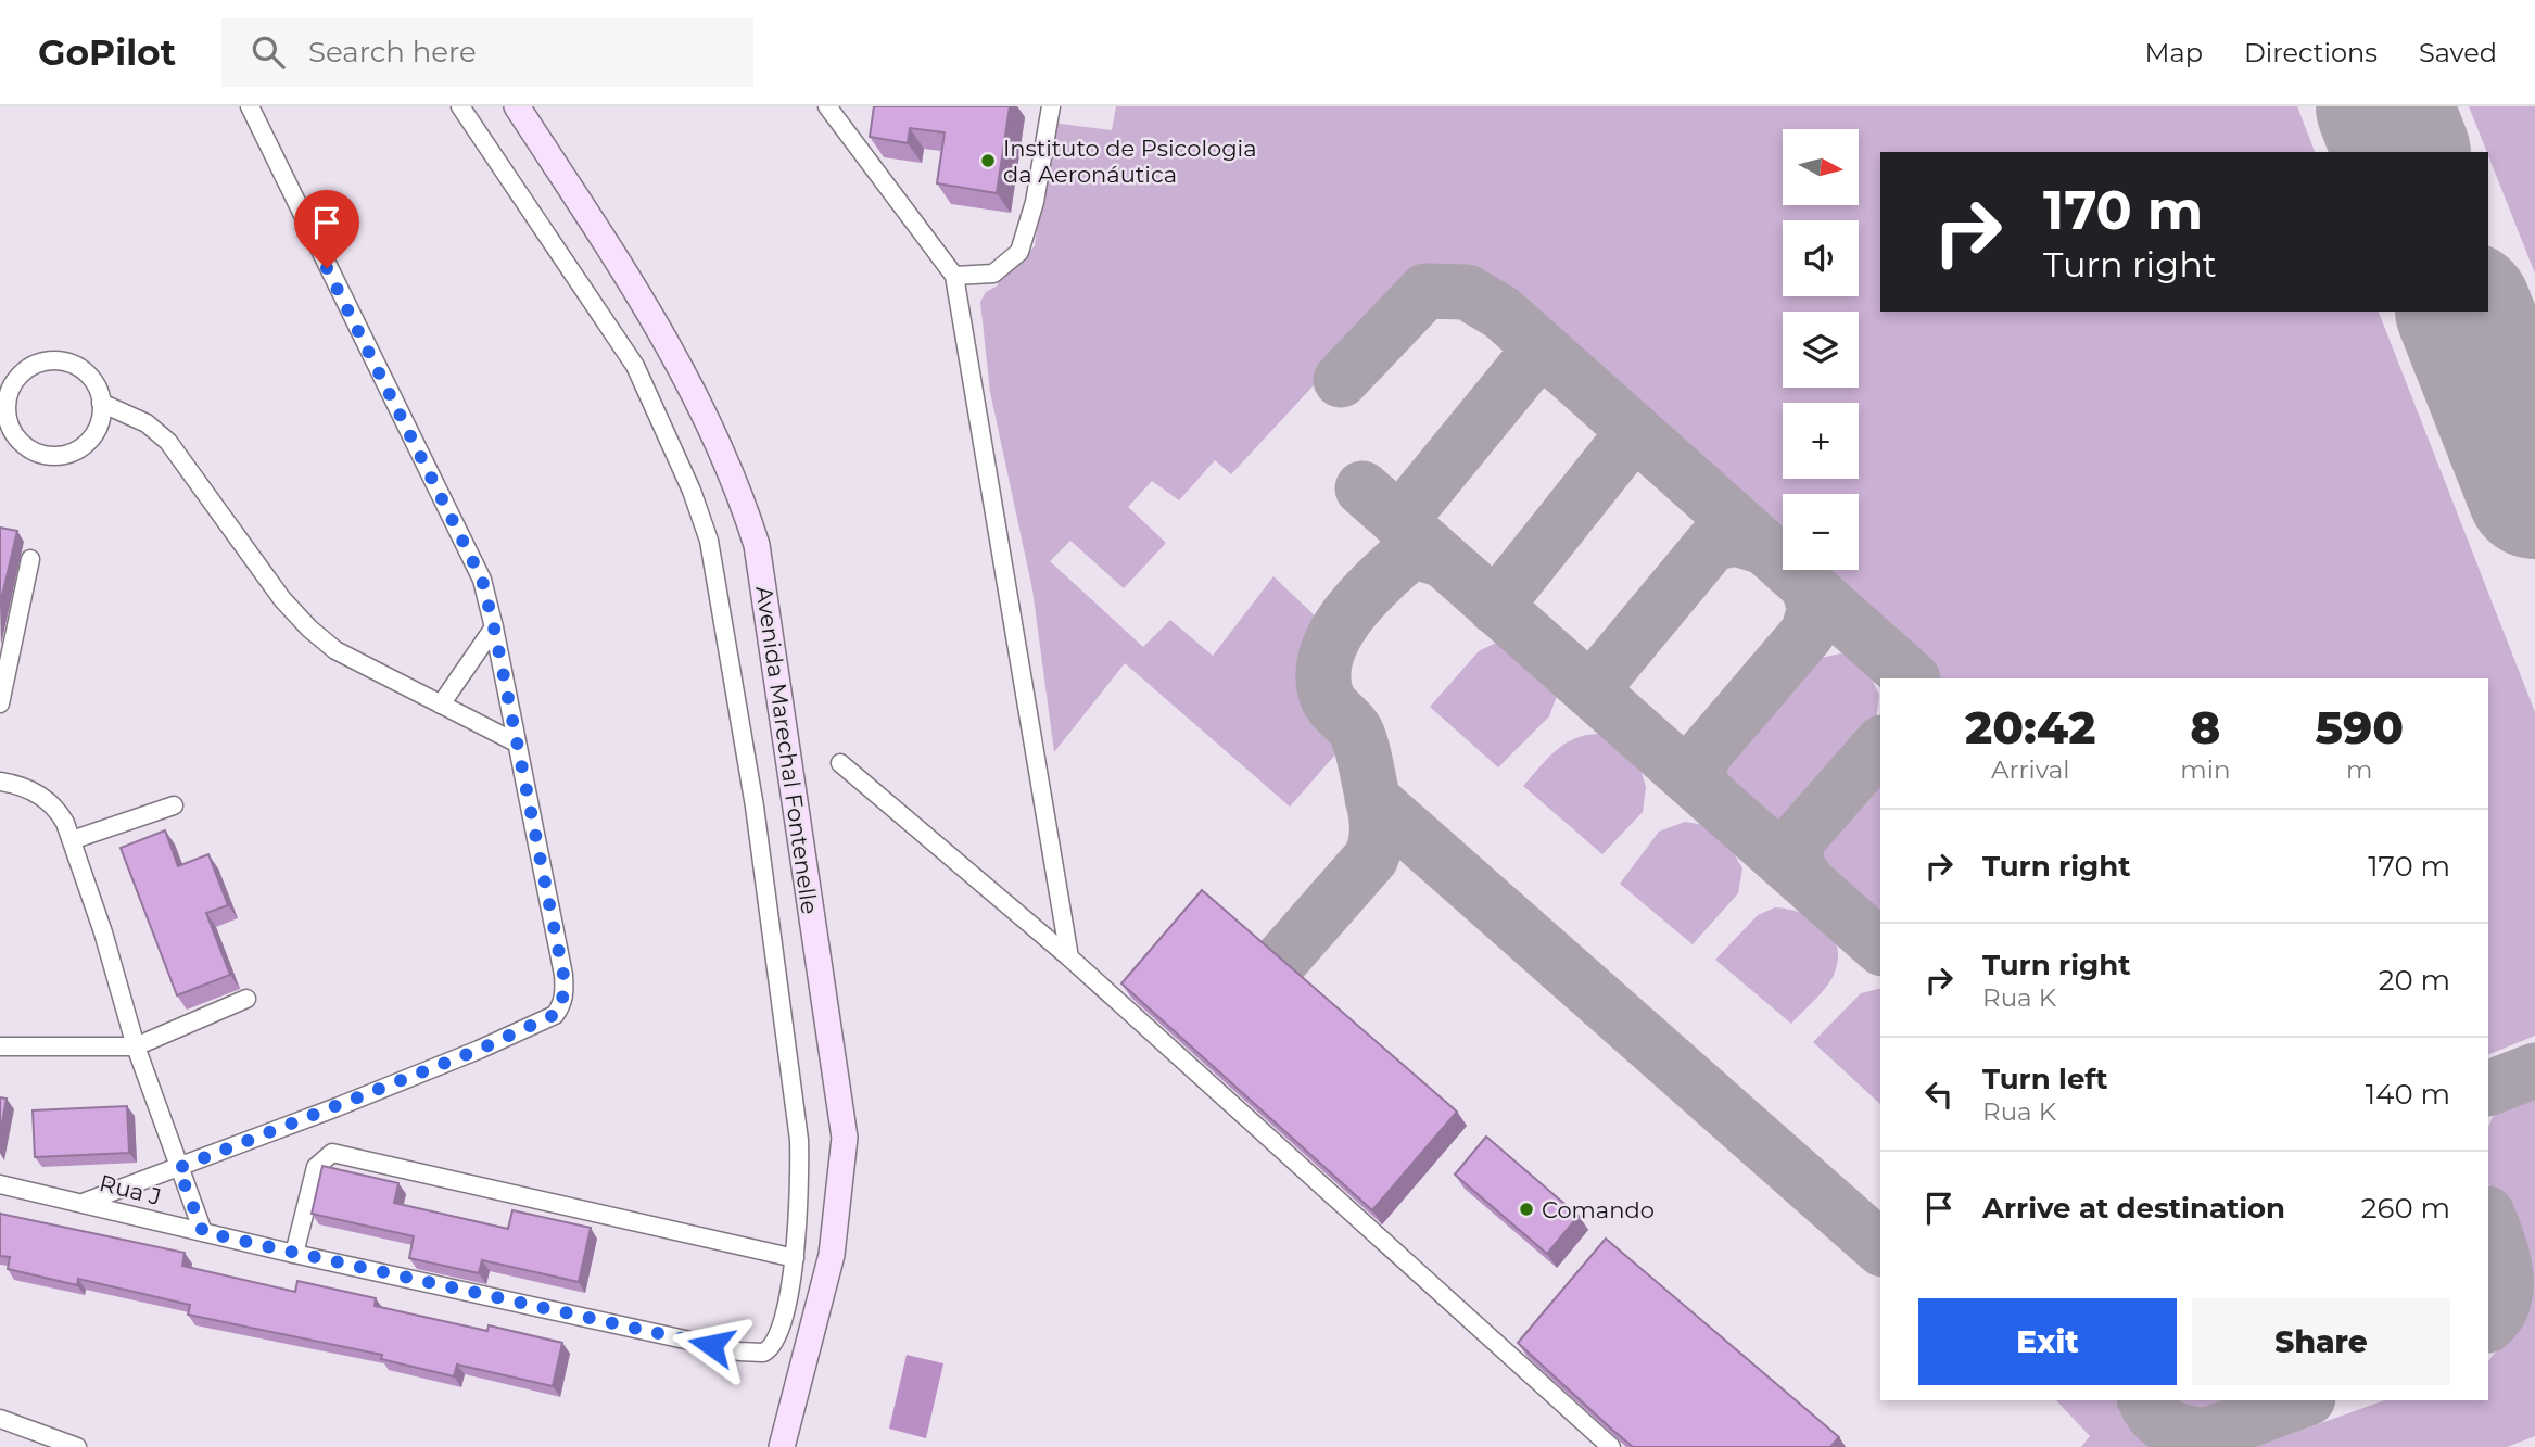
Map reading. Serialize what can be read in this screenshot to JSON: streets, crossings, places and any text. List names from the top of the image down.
{
  "streets": {
    "main road": ["Avenida Marechal Fontenelle"],
    "street": ["Rua J"]
  },
  "places": ["Instituto de Psicologia da Aeronáutica", "Comando"],
  "north": "right",
  "page": {
    "header": "GoPilot",
    "search": "Search here",
    "nav": ["Map", "Directions", "Saved"],
    "map_buttons": ["+", "−"],
    "turn": ["170 m", "Turn right"],
    "eta": [
      "20:42",
      "Arrival",
      "8",
      "min",
      "590",
      "m"
    ],
    "list": [
      {
        "name": "Turn right",
        "value": "170 m"
      },
      {
        "name": "Turn right",
        "note": "Rua K",
        "value": "20 m"
      },
      {
        "name": "Turn left",
        "note": "Rua K",
        "value": "140 m"
      },
      {
        "name": "Arrive at destination",
        "value": "260 m"
      }
    ],
    "buttons": ["Exit", "Share"]
  }
}
